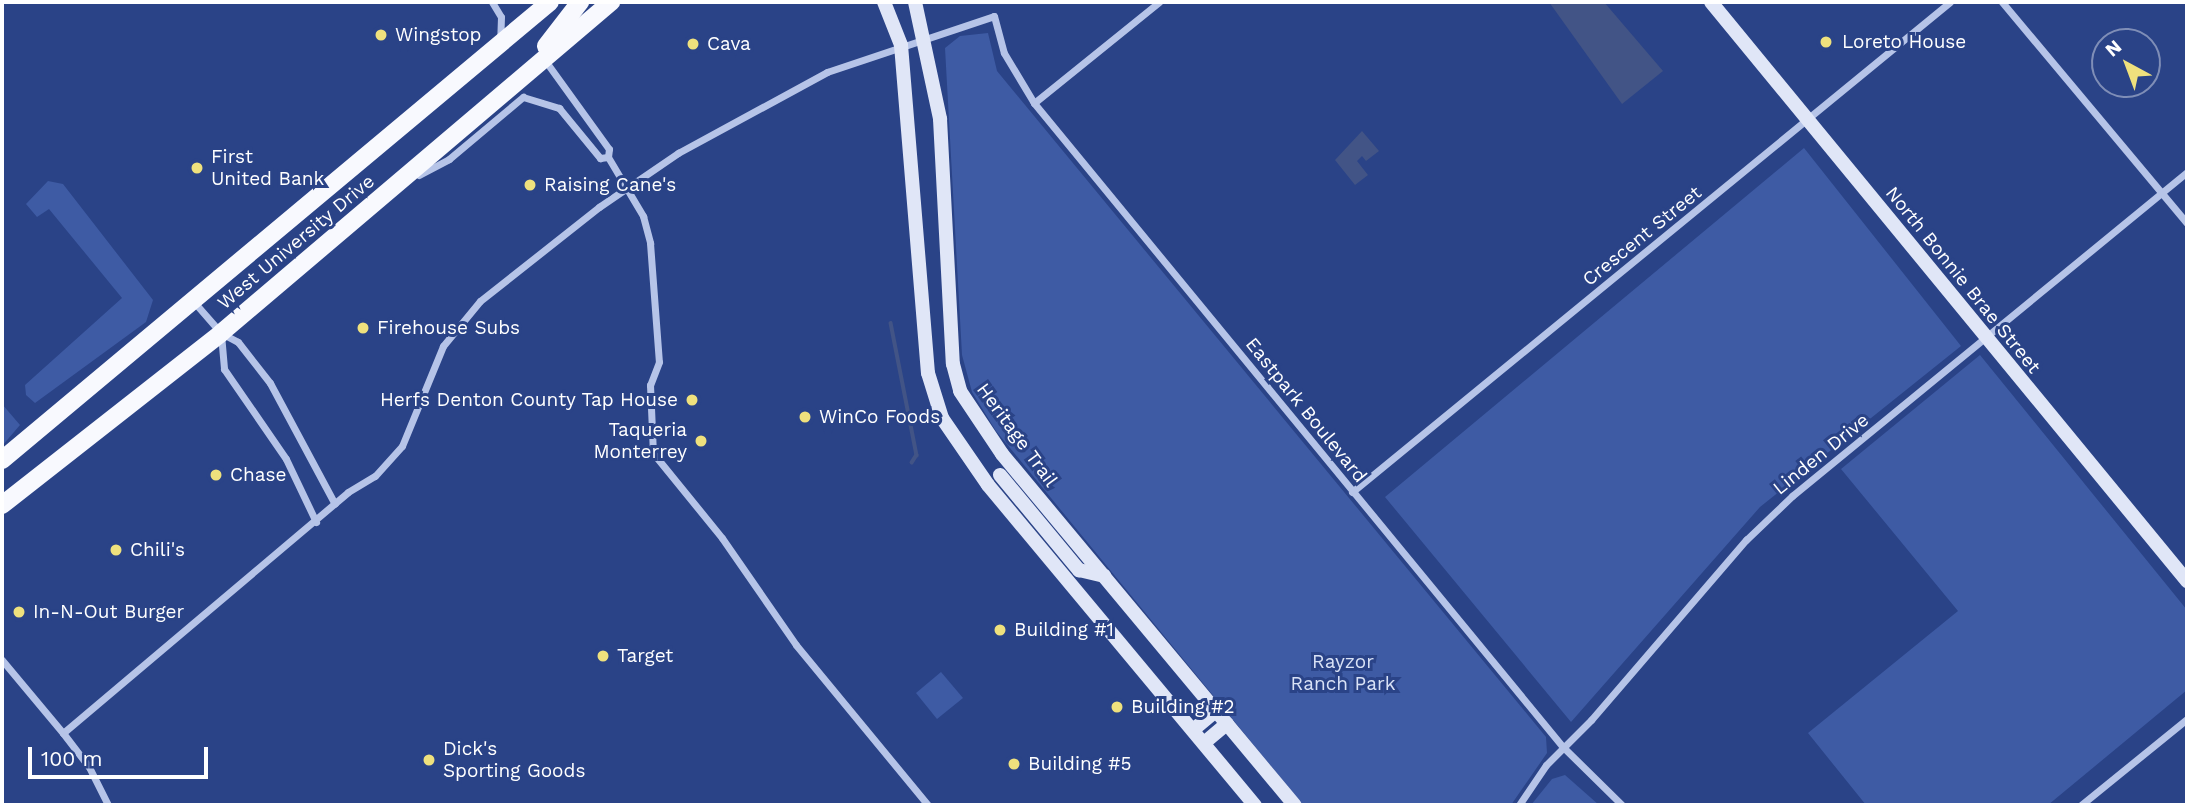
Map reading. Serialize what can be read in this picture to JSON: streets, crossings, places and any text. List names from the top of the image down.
{
  "streets": {
    "main road": ["West University Drive"],
    "street": [
      "Crescent Street",
      "North Bonnie Brae Street",
      "Eastpark Boulevard",
      "Heritage Trail",
      "Linden Drive"
    ]
  },
  "crossings": [
    ["Crescent Street", "North Bonnie Brae Street"],
    ["Crescent Street", "Eastpark Boulevard"],
    ["North Bonnie Brae Street", "Linden Drive"],
    ["Eastpark Boulevard", "Heritage Trail"],
    ["Eastpark Boulevard", "Linden Drive"]
  ],
  "parks": ["Rayzor Ranch Park"],
  "places": [
    "Wingstop",
    "Loreto House",
    "Cava",
    "First United Bank",
    "Raising Cane's",
    "Firehouse Subs",
    "Herfs Denton County Tap House",
    "WinCo Foods",
    "Taqueria Monterrey",
    "Chase",
    "Chili's",
    "In-N-Out Burger",
    "Building #1",
    "Target",
    "Building #2",
    "Dick's Sporting Goods",
    "Building #5"
  ],
  "scale_bar": "100 m",
  "north": "top left"
}
